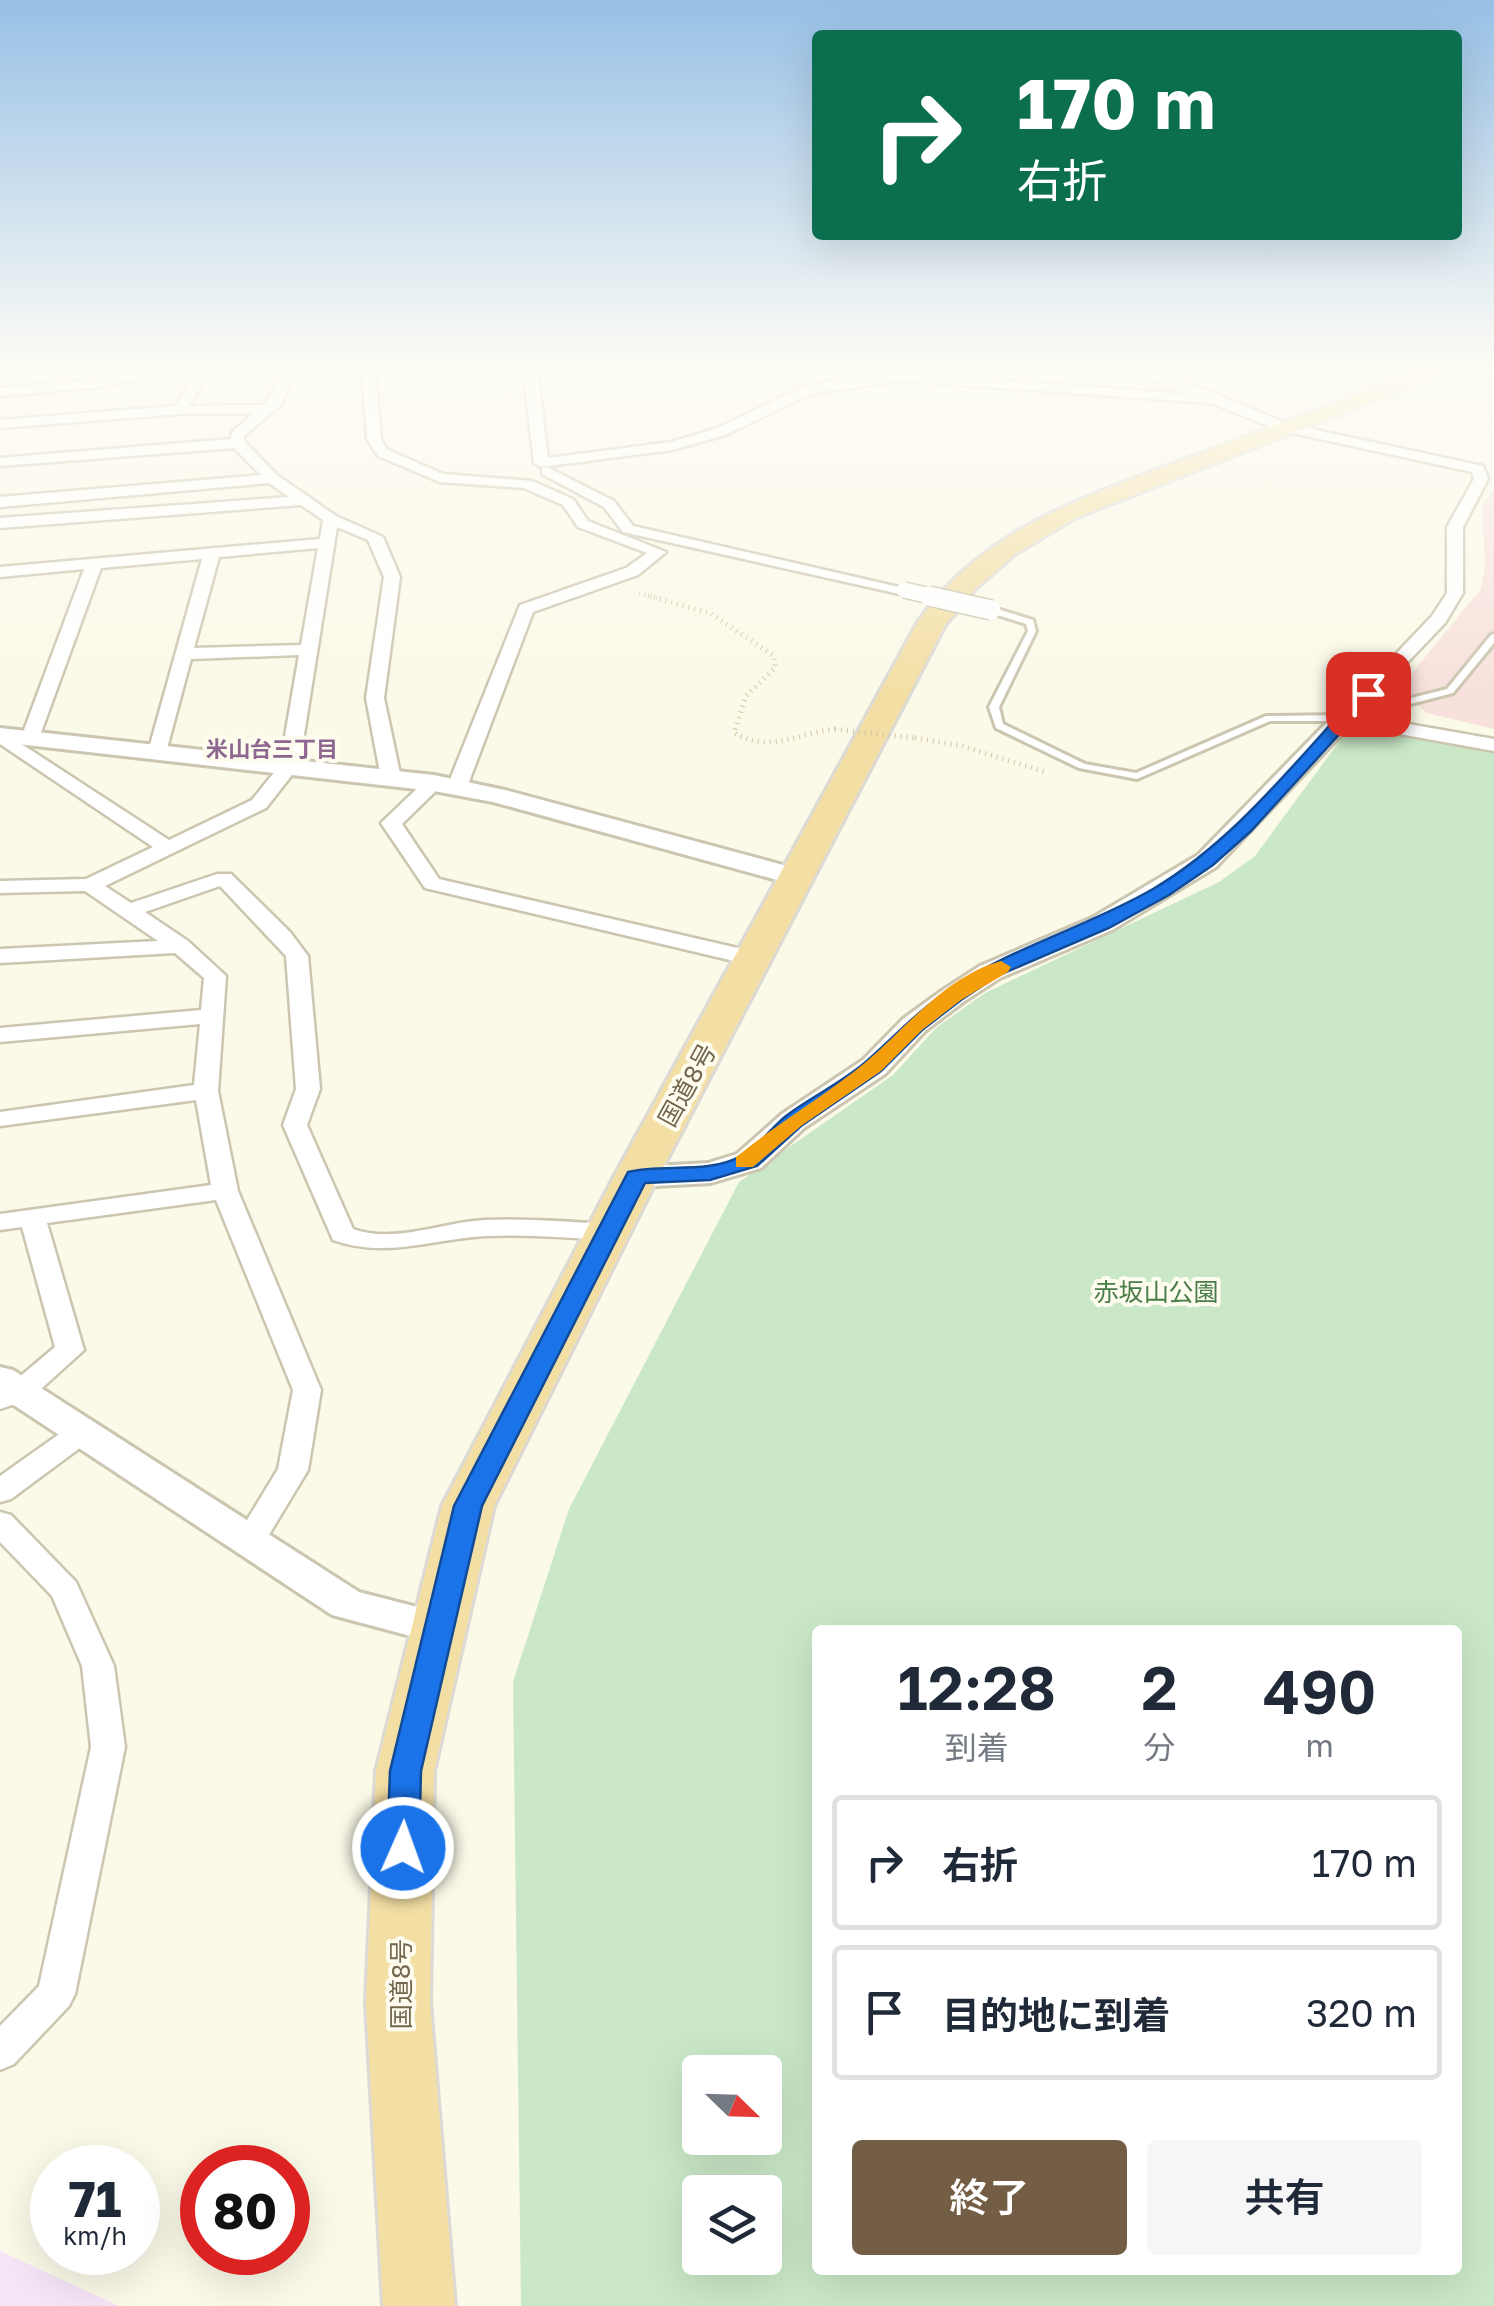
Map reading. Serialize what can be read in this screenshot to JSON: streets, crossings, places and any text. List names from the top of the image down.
{
  "streets": {
    "highway": ["国道8号"]
  },
  "districts": ["米山台三丁目"],
  "parks": ["赤坂山公園"],
  "north": "bottom right",
  "page": {
    "turn": ["170 m", "右折"],
    "eta": [
      "12:28",
      "到着",
      "2",
      "分",
      "490",
      "m"
    ],
    "list": [
      {
        "name": "右折",
        "value": "170 m"
      },
      {
        "name": "目的地に到着",
        "value": "320 m"
      }
    ],
    "buttons": ["終了", "共有"],
    "speed": "71 km/h",
    "limit": "80"
  }
}
